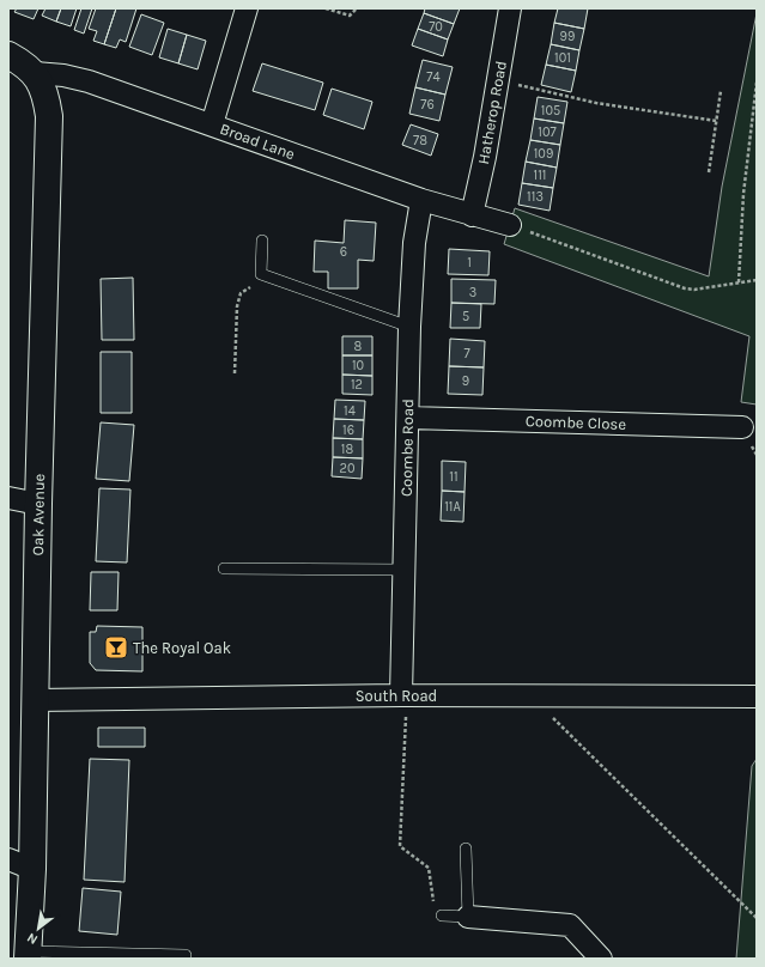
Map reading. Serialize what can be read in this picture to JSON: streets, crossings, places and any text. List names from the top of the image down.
{
  "streets": {
    "street": [
      "Hatherop Road",
      "Broad Lane",
      "Coombe Close",
      "Coombe Road",
      "Oak Avenue",
      "South Road"
    ]
  },
  "crossings": [
    ["Hatherop Road", "Broad Lane"],
    ["Broad Lane", "Coombe Road"],
    ["Broad Lane", "Oak Avenue"],
    ["Coombe Close", "Coombe Road"],
    ["Coombe Road", "South Road"],
    ["Oak Avenue", "South Road"]
  ],
  "places": {
    "bar": ["The Royal Oak"]
  },
  "house_numbers": [
    "70",
    "99",
    "101",
    "74",
    "76",
    "105",
    "107",
    "78",
    "109",
    "111",
    "113",
    "6",
    "1",
    "3",
    "5",
    "8",
    "7",
    "10",
    "9",
    "12",
    "14",
    "16",
    "18",
    "20",
    "11",
    "11A"
  ],
  "north": "bottom left"
}
